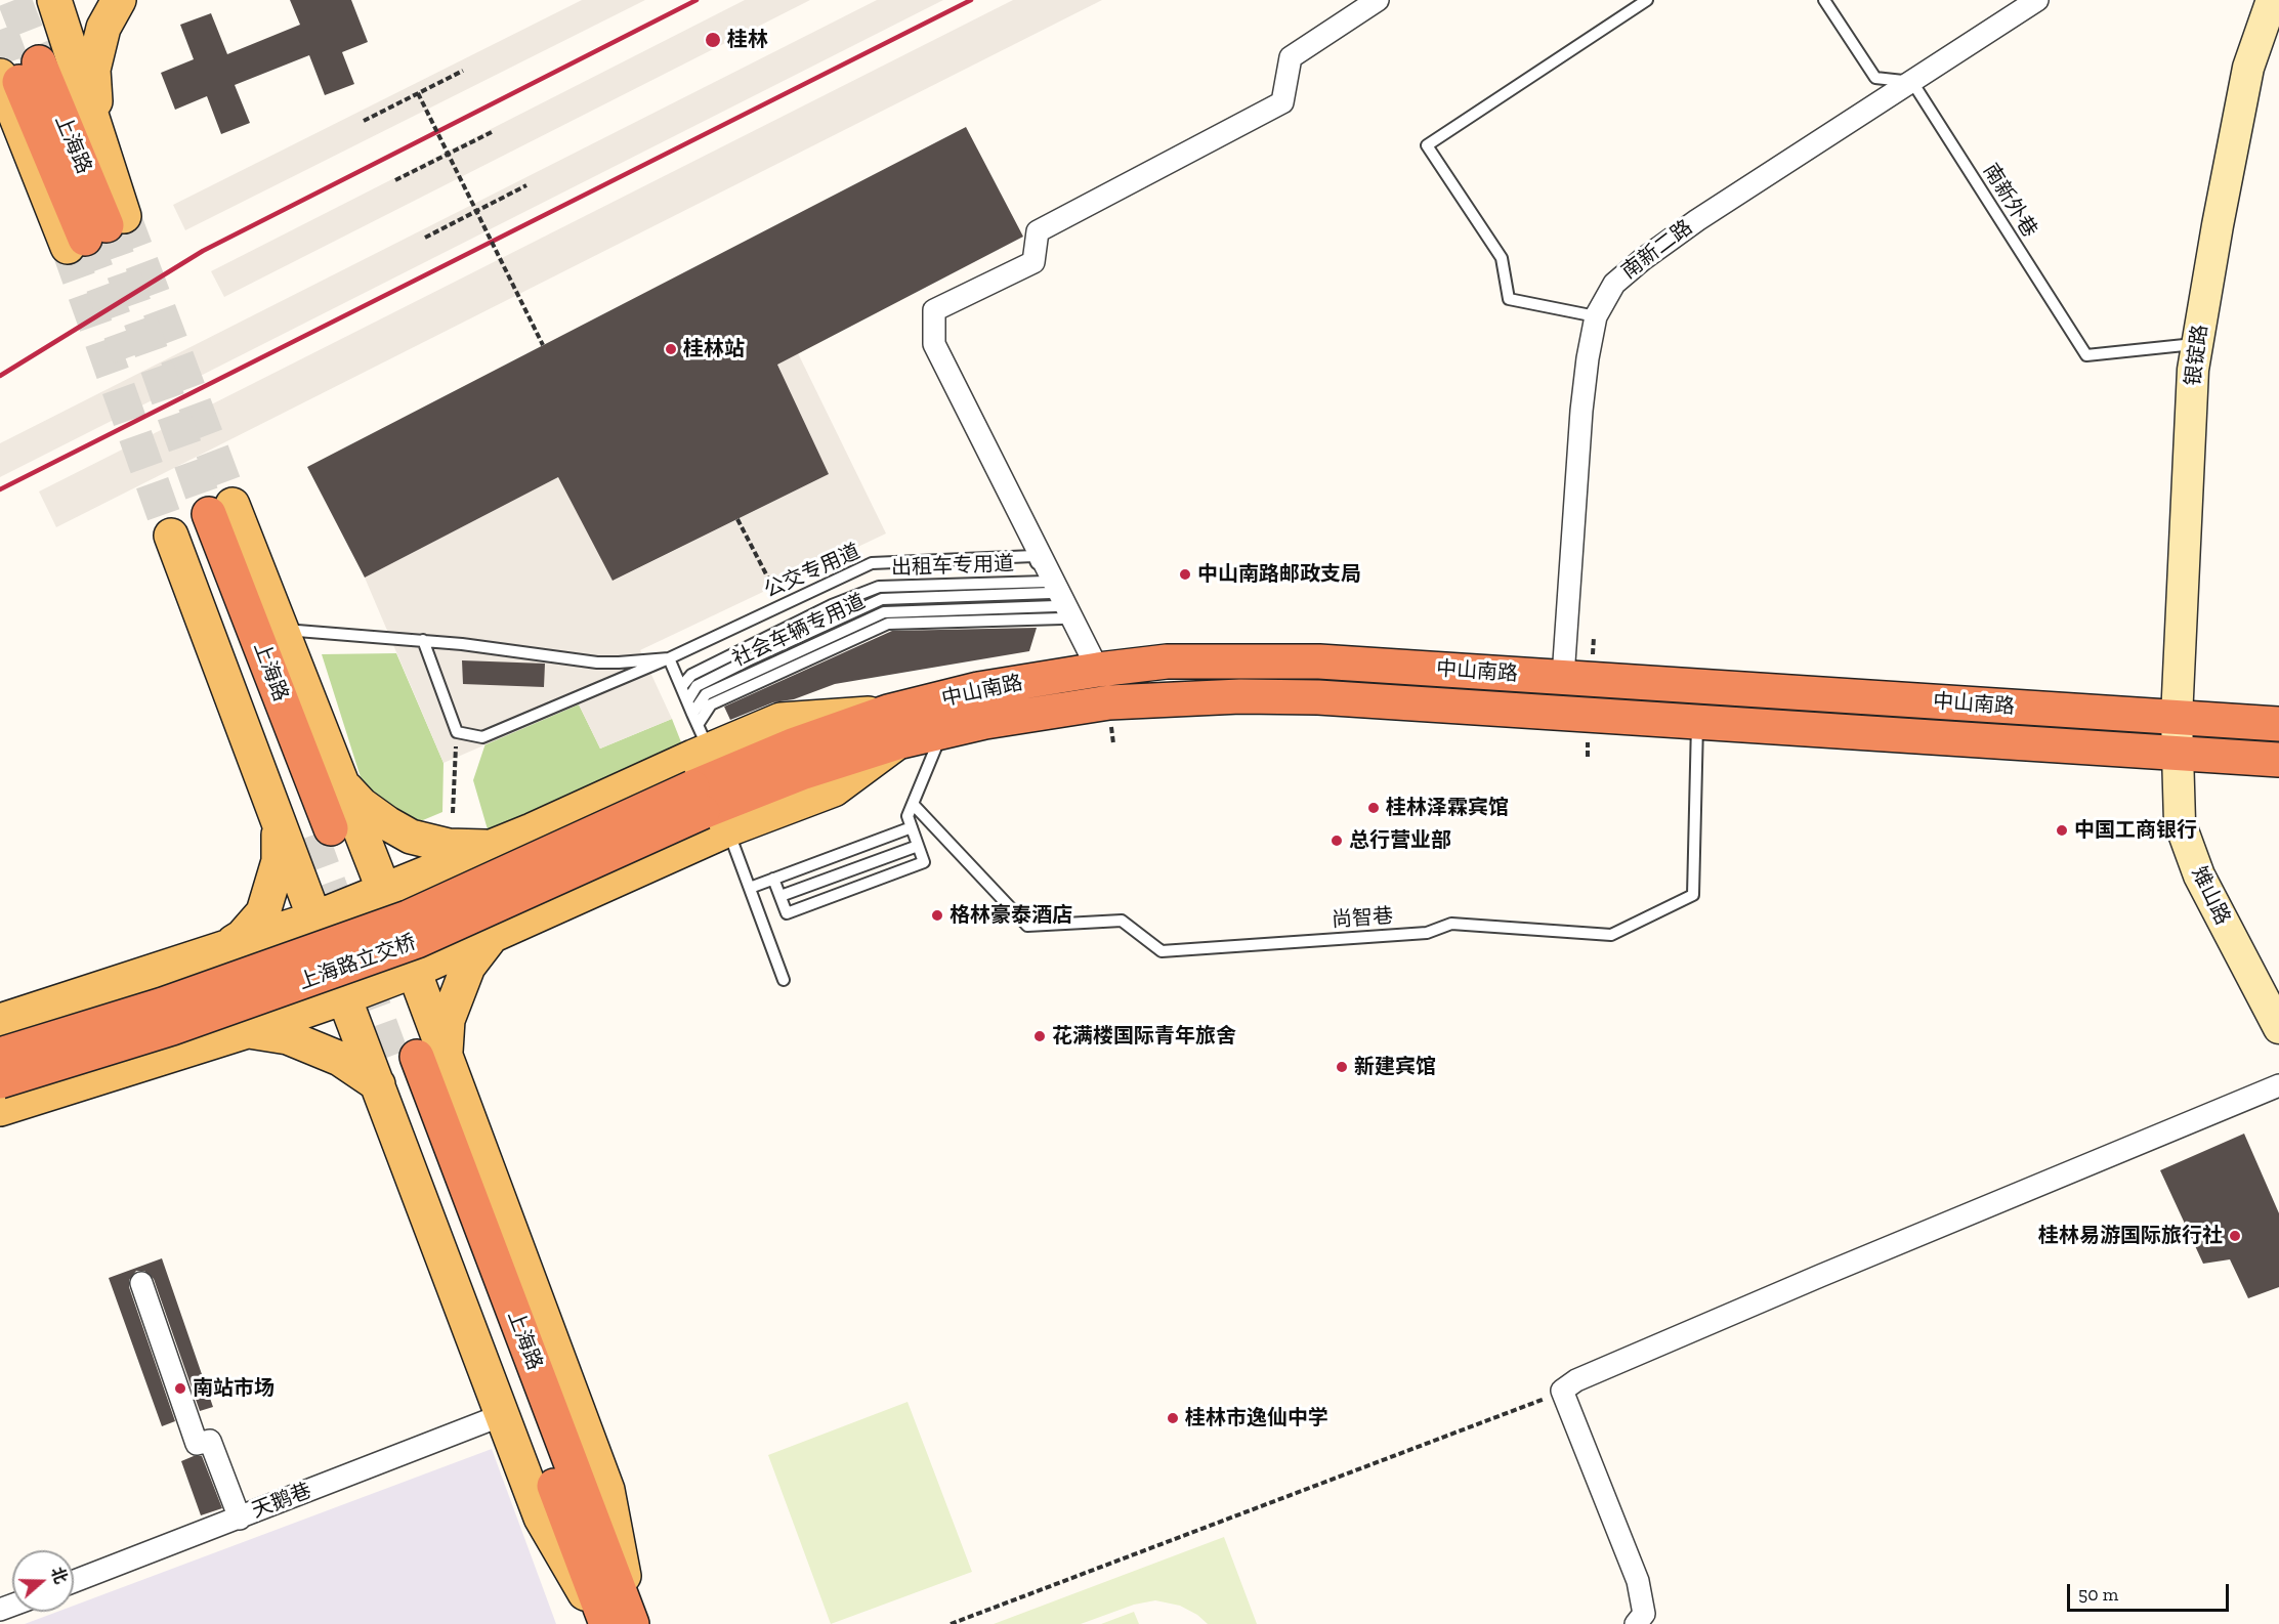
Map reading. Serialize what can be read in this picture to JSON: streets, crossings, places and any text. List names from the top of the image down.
{
  "streets": {
    "highway": ["上海路", "中山南路", "上海路立交桥"],
    "street": [
      "南新二路",
      "银锭路",
      "雉山路",
      "天鹅巷"
    ],
    "lane": [
      "南新外巷",
      "出租车专用道",
      "公交专用道",
      "社会车辆专用道",
      "尚智巷"
    ]
  },
  "crossings": [
    ["南新外巷", "南新二路"],
    ["南新外巷", "银锭路"],
    ["南新二路", "中山南路"],
    ["银锭路", "中山南路"],
    ["银锭路", "雉山路"],
    ["出租车专用道", "公交专用道"],
    ["公交专用道", "社会车辆专用道"],
    ["公交专用道", "中山南路"],
    ["中山南路", "雉山路"],
    ["中山南路", "尚智巷"],
    ["中山南路", "上海路立交桥"]
  ],
  "places": [
    "桂林",
    "桂林站",
    "中山南路邮政支局",
    "桂林泽霖宾馆",
    "中国工商银行",
    "总行营业部",
    "格林豪泰酒店",
    "花满楼国际青年旅舍",
    "新建宾馆",
    "桂林易游国际旅行社",
    "南站市场",
    "桂林市逸仙中学"
  ],
  "scale_bar": "50 m",
  "north": "right"
}
